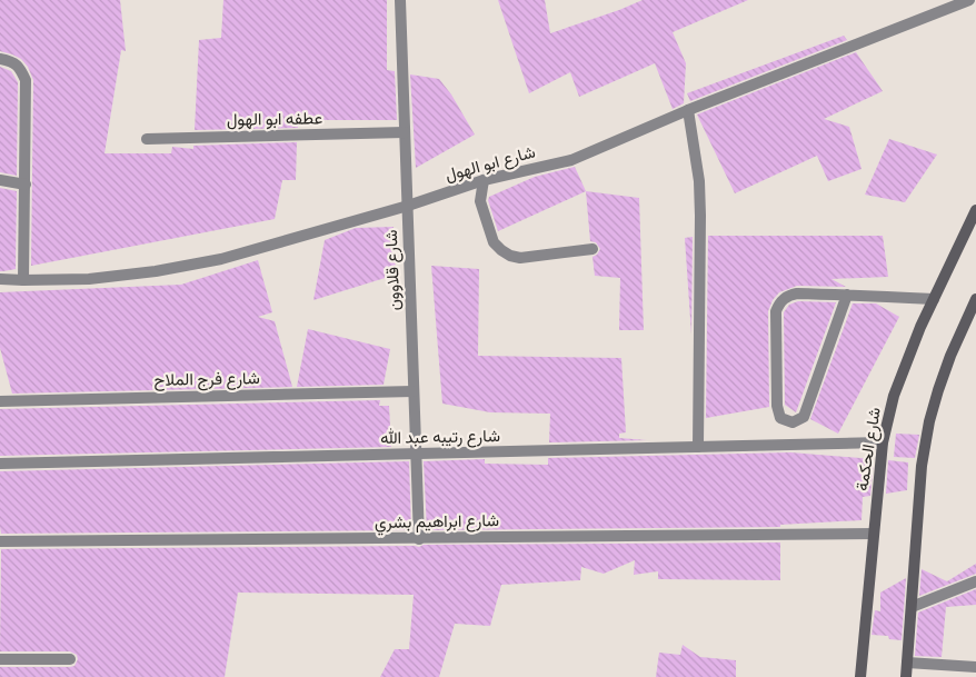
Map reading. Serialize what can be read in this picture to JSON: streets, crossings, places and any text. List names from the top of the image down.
{
  "streets": {
    "street": [
      "عطفه ابو الهول",
      "شارع ابو الهول",
      "شارع قلاوون",
      "شارع فرج الملاح",
      "شارع رتيبه عبد الله",
      "شارع الحكمة",
      "شارع ابراهيم بشري"
    ]
  },
  "crossings": [
    ["عطفه ابو الهول", "شارع قلاوون"],
    ["شارع ابو الهول", "شارع قلاوون"],
    ["شارع قلاوون", "شارع فرج الملاح"],
    ["شارع قلاوون", "شارع رتيبه عبد الله"],
    ["شارع قلاوون", "شارع ابراهيم بشري"],
    ["شارع رتيبه عبد الله", "شارع الحكمة"],
    ["شارع الحكمة", "شارع ابراهيم بشري"]
  ]
}
